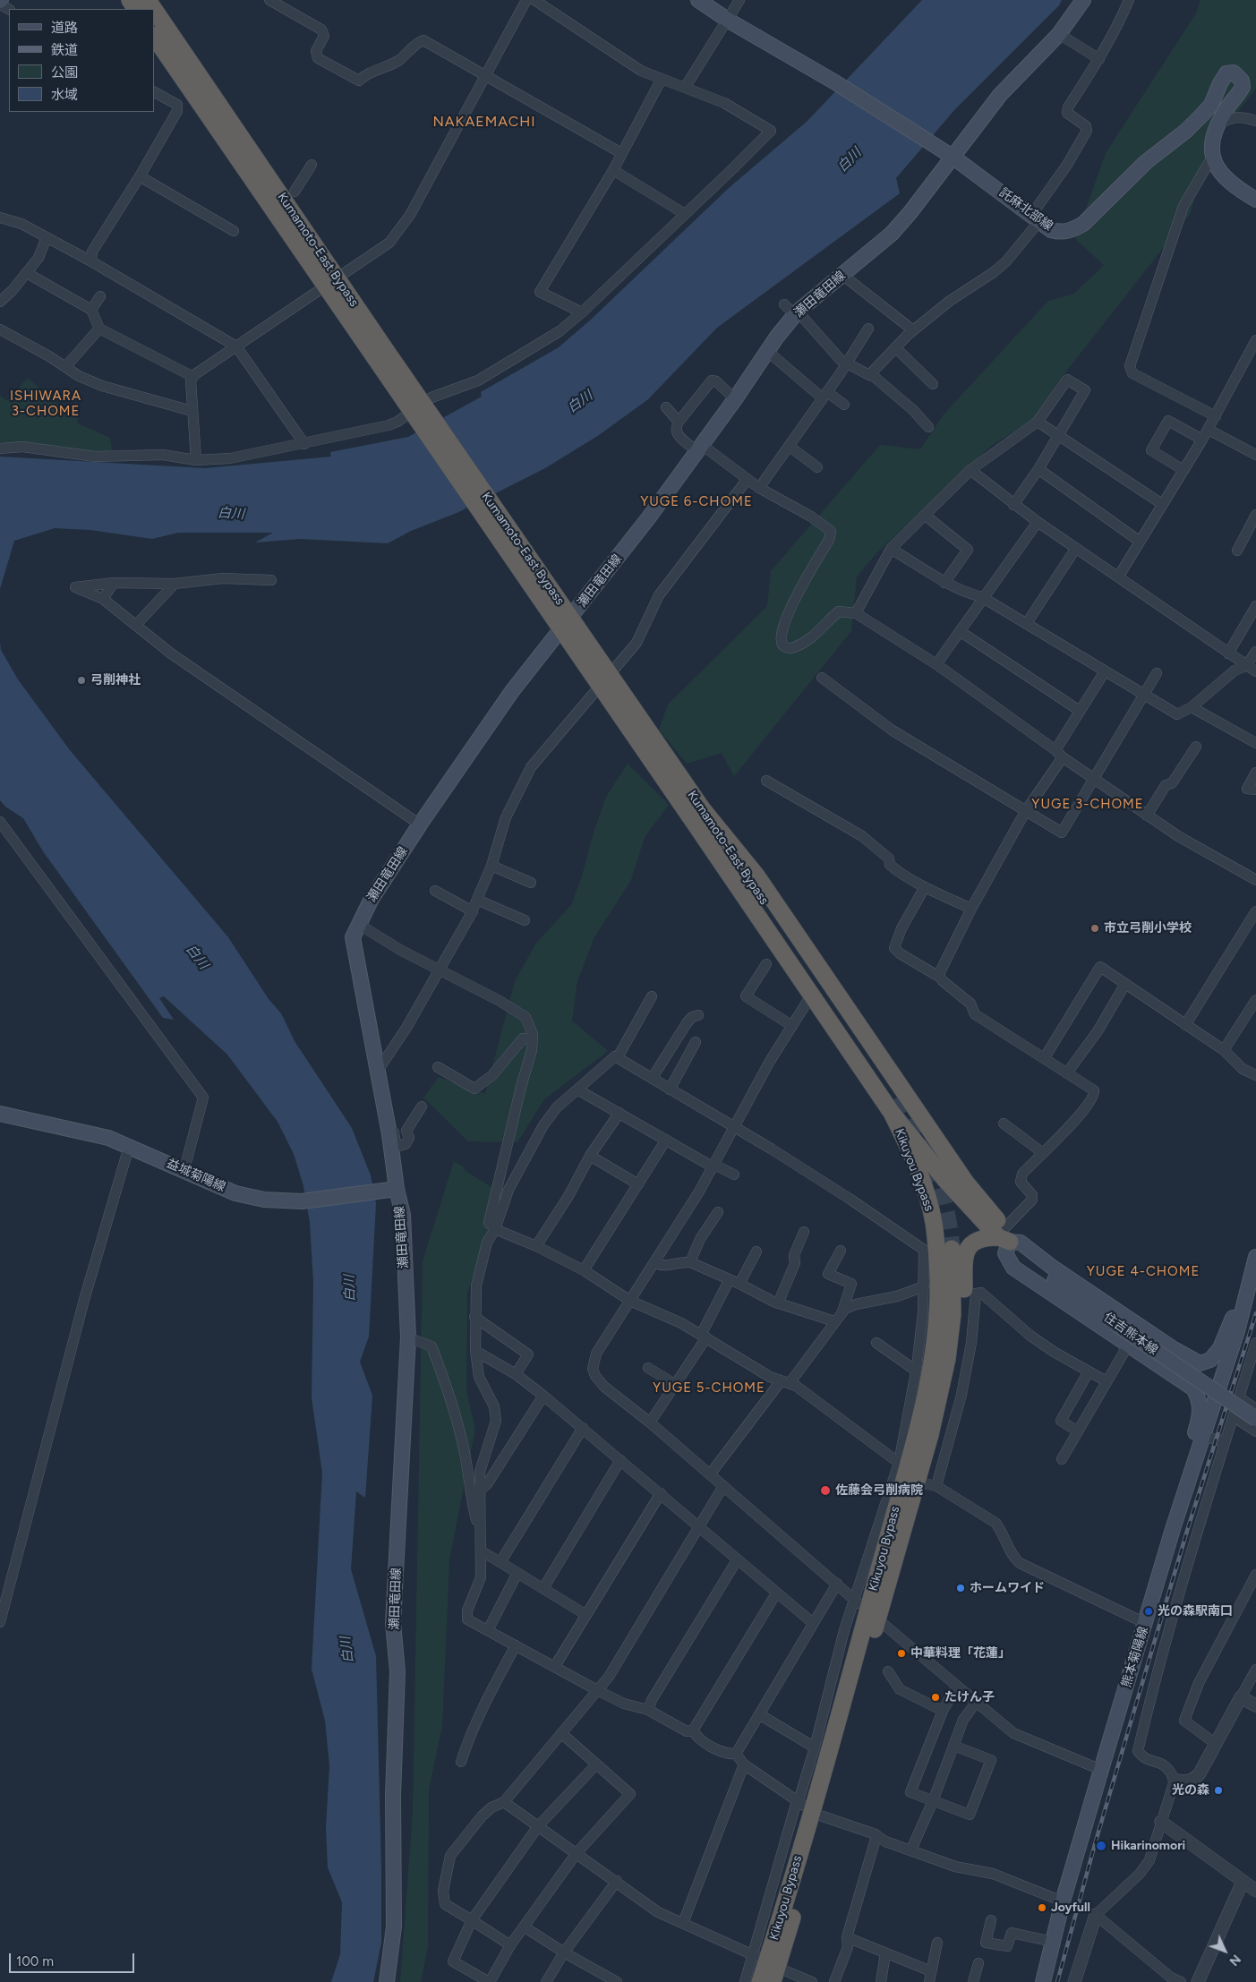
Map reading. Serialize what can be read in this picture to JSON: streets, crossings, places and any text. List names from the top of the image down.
{
  "streets": {
    "highway": ["Kumamoto-East Bypass", "Kikuyou Bypass"],
    "main road": [
      "託麻北部線",
      "瀬田竜田線",
      "益城菊陽線",
      "住吉熊本線",
      "熊本菊陽線"
    ]
  },
  "crossings": [
    ["託麻北部線", "瀬田竜田線"],
    ["Kumamoto-East Bypass", "Kikuyou Bypass"],
    ["瀬田竜田線", "益城菊陽線"]
  ],
  "districts": [
    "NAKAEMACHI",
    "ISHIWARA 3-CHOME",
    "YUGE 6-CHOME",
    "YUGE 3-CHOME",
    "YUGE 4-CHOME",
    "YUGE 5-CHOME"
  ],
  "water": ["白川"],
  "places": [
    "弓削神社",
    "市立弓削小学校",
    "佐藤会弓削病院",
    "ホームワイド",
    "光の森駅南口",
    "中華料理「花蓮」",
    "たけん子",
    "光の森",
    "Hikarinomori",
    "Joyfull"
  ],
  "legend": [
    "道路",
    "鉄道",
    "公園",
    "水域"
  ],
  "scale_bar": "100 m",
  "north": "bottom right"
}
